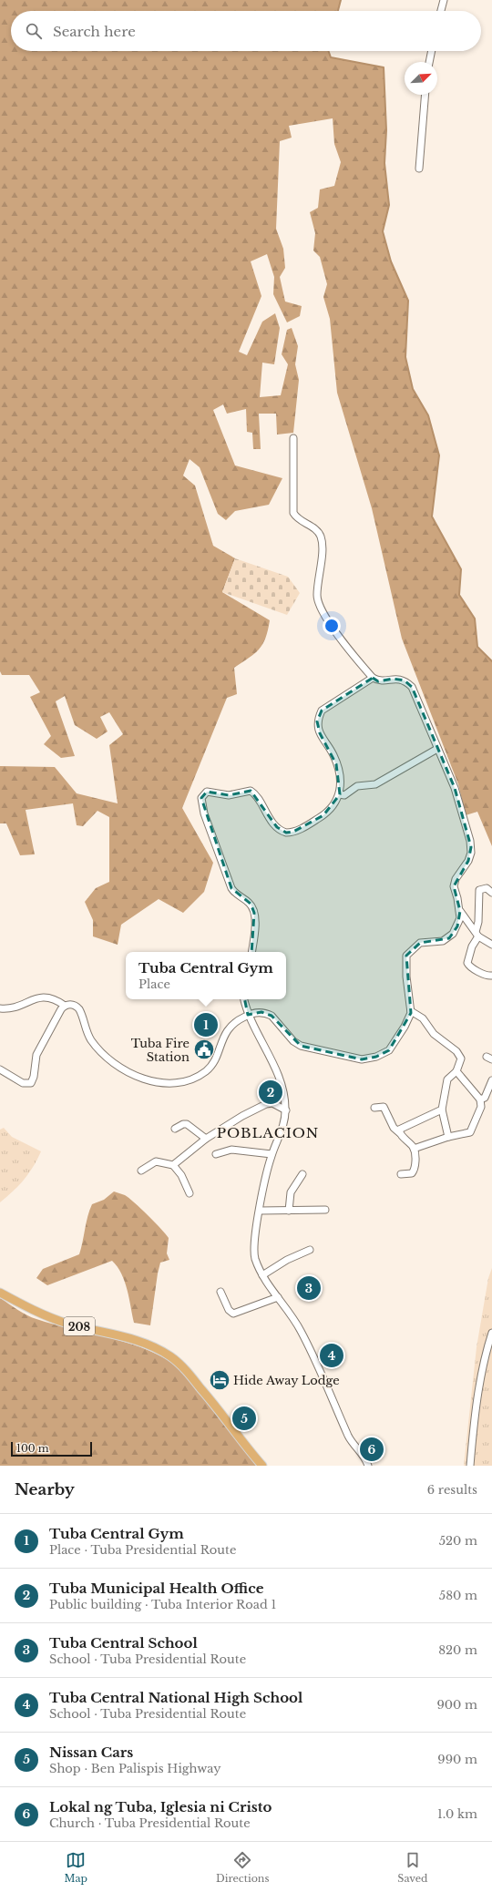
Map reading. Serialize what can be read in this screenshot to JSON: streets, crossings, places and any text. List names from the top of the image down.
{
  "streets": {
    "main road": ["208"]
  },
  "districts": ["POBLACION"],
  "places": {
    "public building": ["Tuba Fire Station"],
    "hotel": ["Hide Away Lodge"]
  },
  "scale_bar": "100 m",
  "north": "top right",
  "page": {
    "search": "Search here",
    "popup": ["Tuba Central Gym", "Place"],
    "pins": [
      "1",
      "2",
      "3",
      "4",
      "5",
      "6"
    ],
    "scale": "100 m",
    "heading": ["Nearby", "6 results"],
    "list": [
      {
        "mark": "1",
        "name": "Tuba Central Gym",
        "note": "Place · Tuba Presidential Route",
        "value": "520 m"
      },
      {
        "mark": "2",
        "name": "Tuba Municipal Health Office",
        "note": "Public building · Tuba Interior Road 1",
        "value": "580 m"
      },
      {
        "mark": "3",
        "name": "Tuba Central School",
        "note": "School · Tuba Presidential Route",
        "value": "820 m"
      },
      {
        "mark": "4",
        "name": "Tuba Central National High School",
        "note": "School · Tuba Presidential Route",
        "value": "900 m"
      },
      {
        "mark": "5",
        "name": "Nissan Cars",
        "note": "Shop · Ben Palispis Highway",
        "value": "990 m"
      },
      {
        "mark": "6",
        "name": "Lokal ng Tuba, Iglesia ni Cristo",
        "note": "Church · Tuba Presidential Route",
        "value": "1.0 km"
      }
    ],
    "nav": ["Map", "Directions", "Saved"]
  }
}
